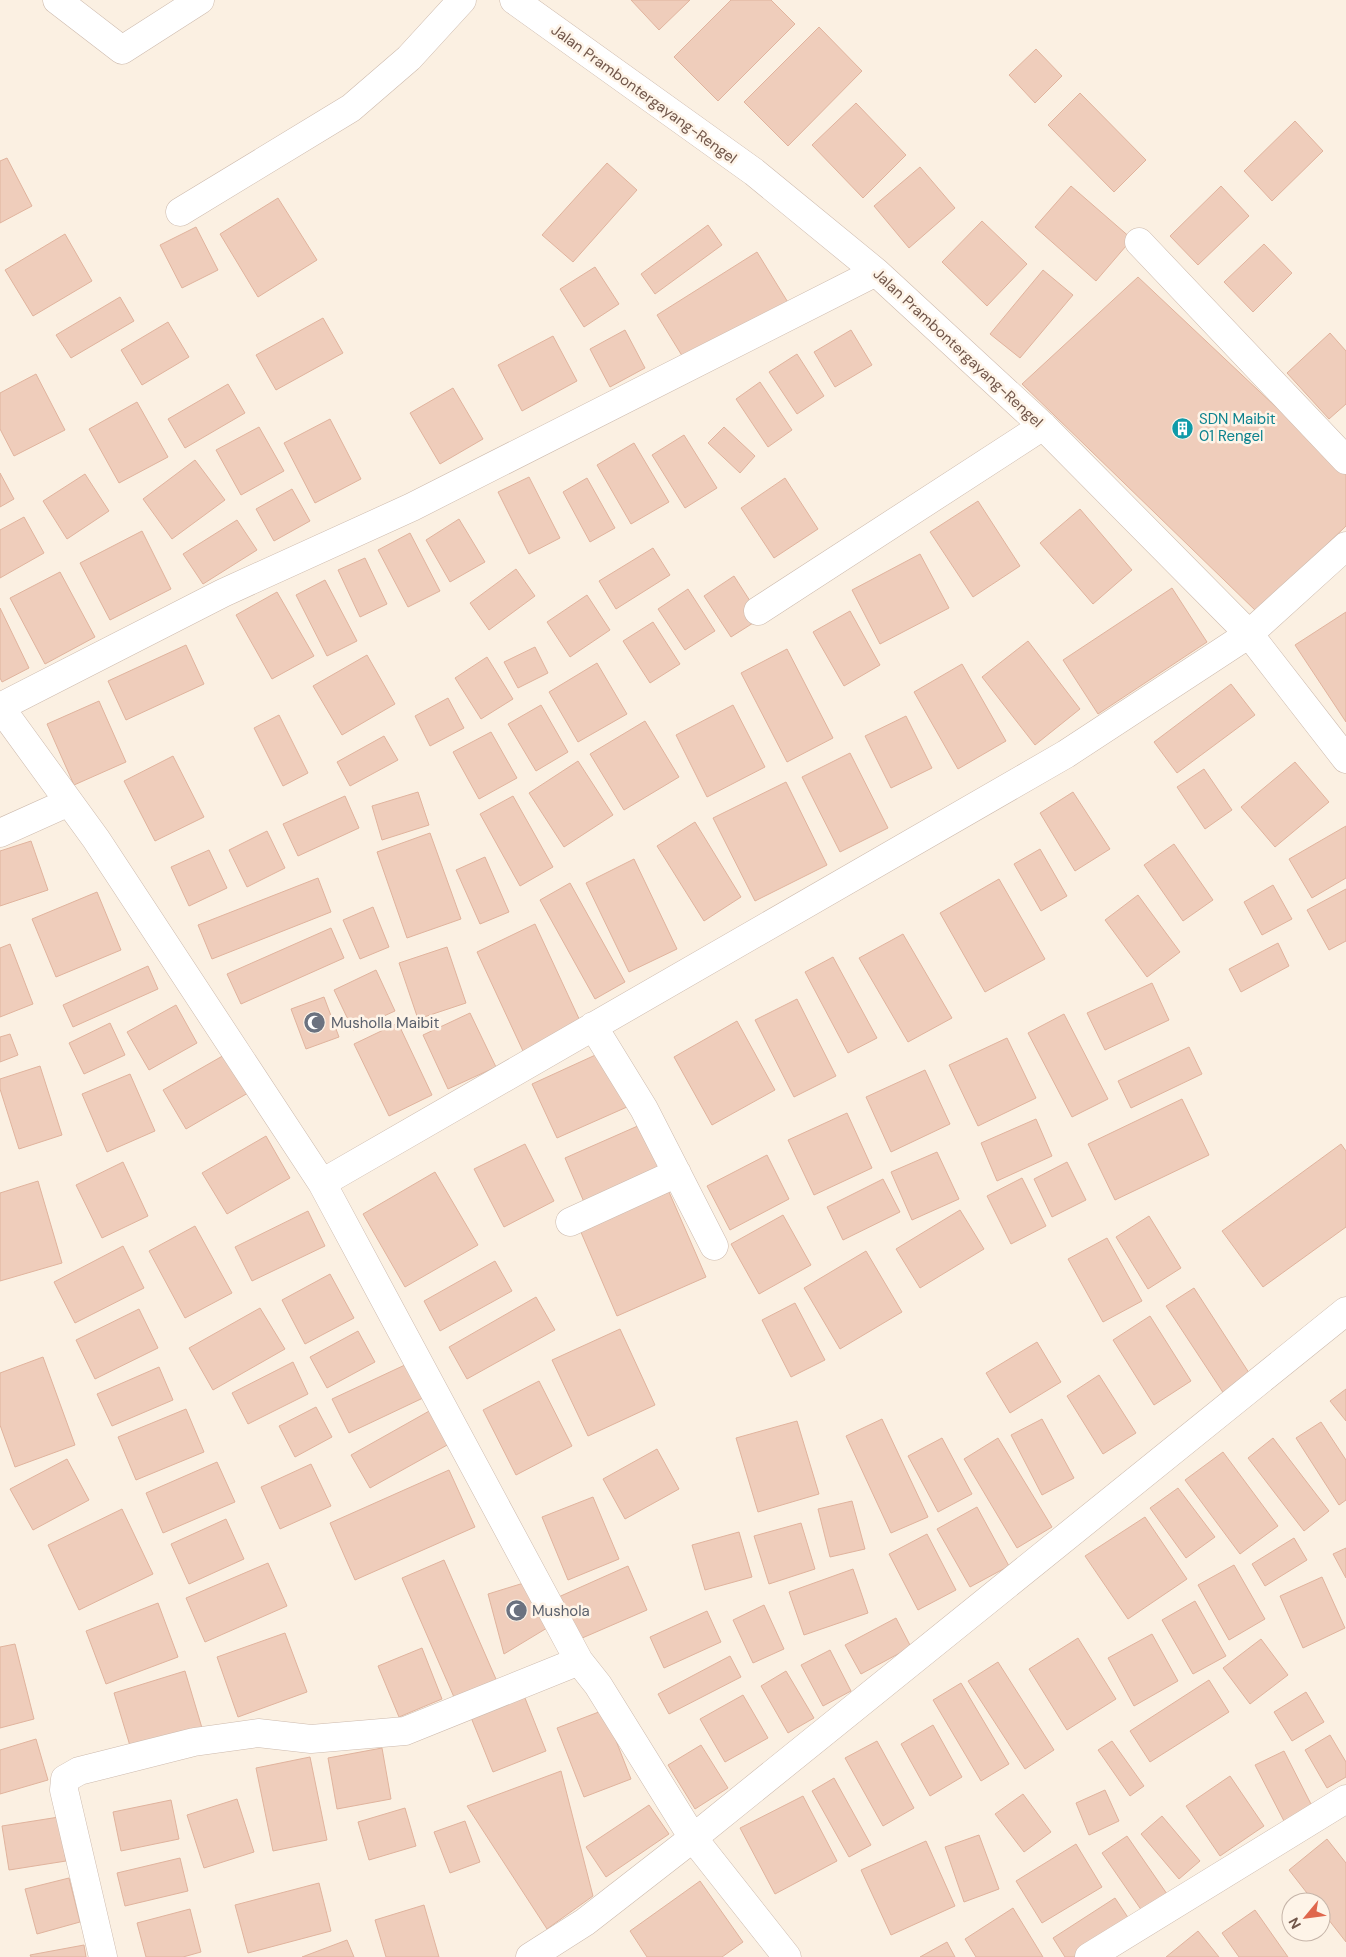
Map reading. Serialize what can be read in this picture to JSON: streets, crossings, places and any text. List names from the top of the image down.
{
  "streets": {
    "street": ["Jalan Prambontergayang-Rengel"]
  },
  "places": {
    "building": ["SDN Maibit 01 Rengel"],
    "mosque": ["Musholla Maibit", "Mushola"]
  },
  "north": "bottom left"
}
